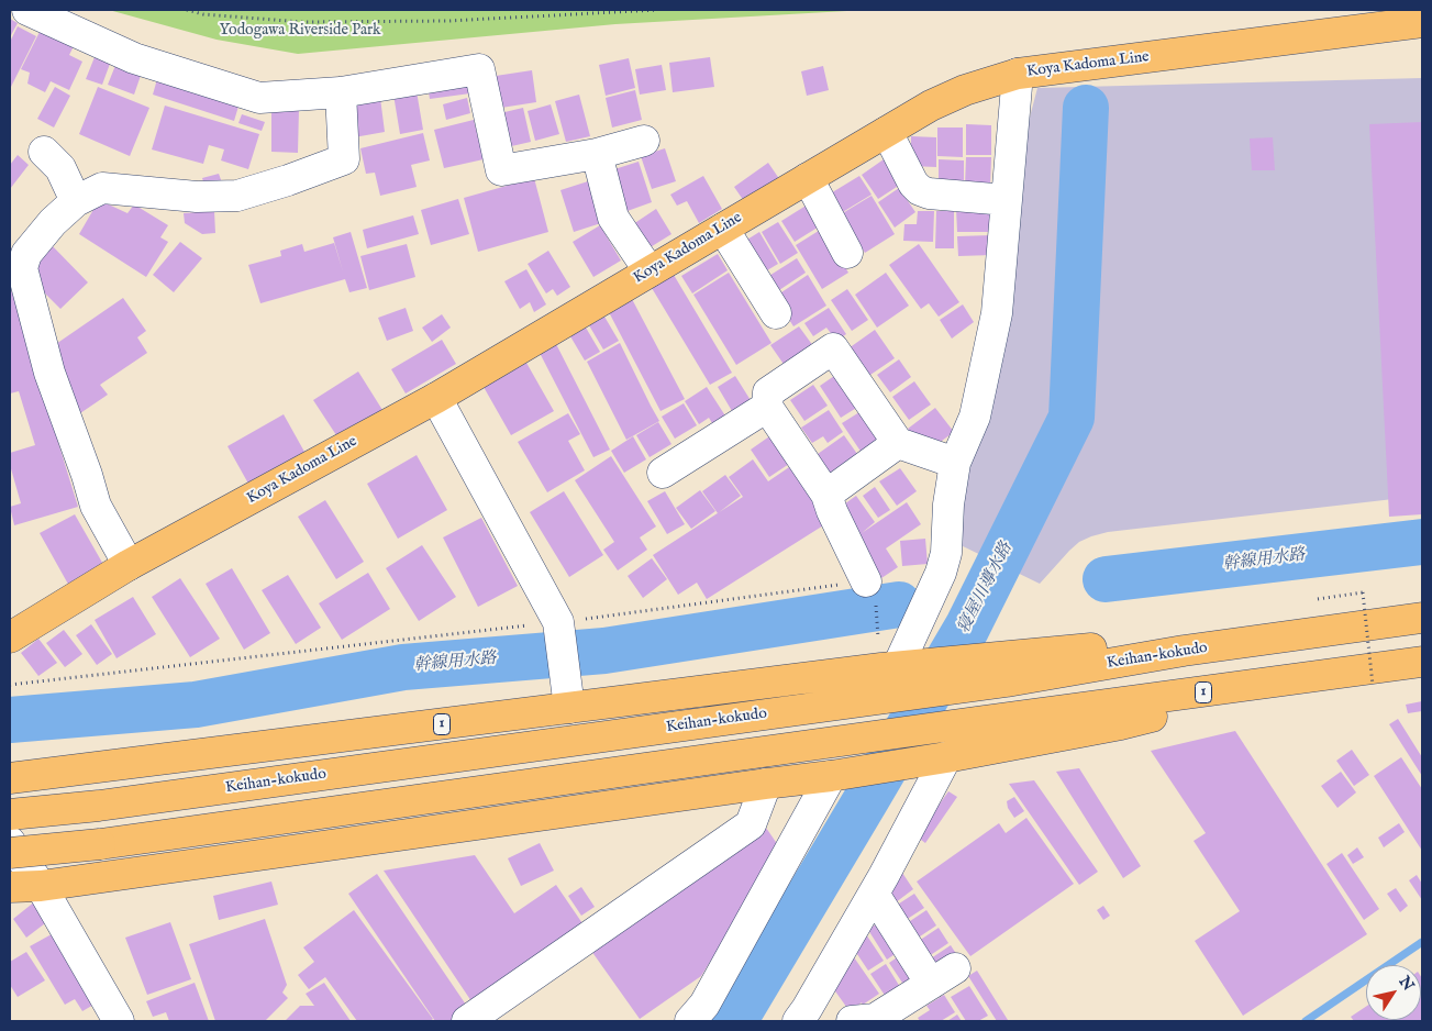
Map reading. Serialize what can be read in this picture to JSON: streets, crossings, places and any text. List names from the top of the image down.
{
  "streets": {
    "main road": ["Koya Kadoma Line", "Keihan-kokudo", "1"]
  },
  "crossings": [
    ["Keihan-kokudo", "1"]
  ],
  "water": ["幹線用水路", "寝屋川導水路"],
  "parks": ["Yodogawa Riverside Park"],
  "north": "top right"
}
